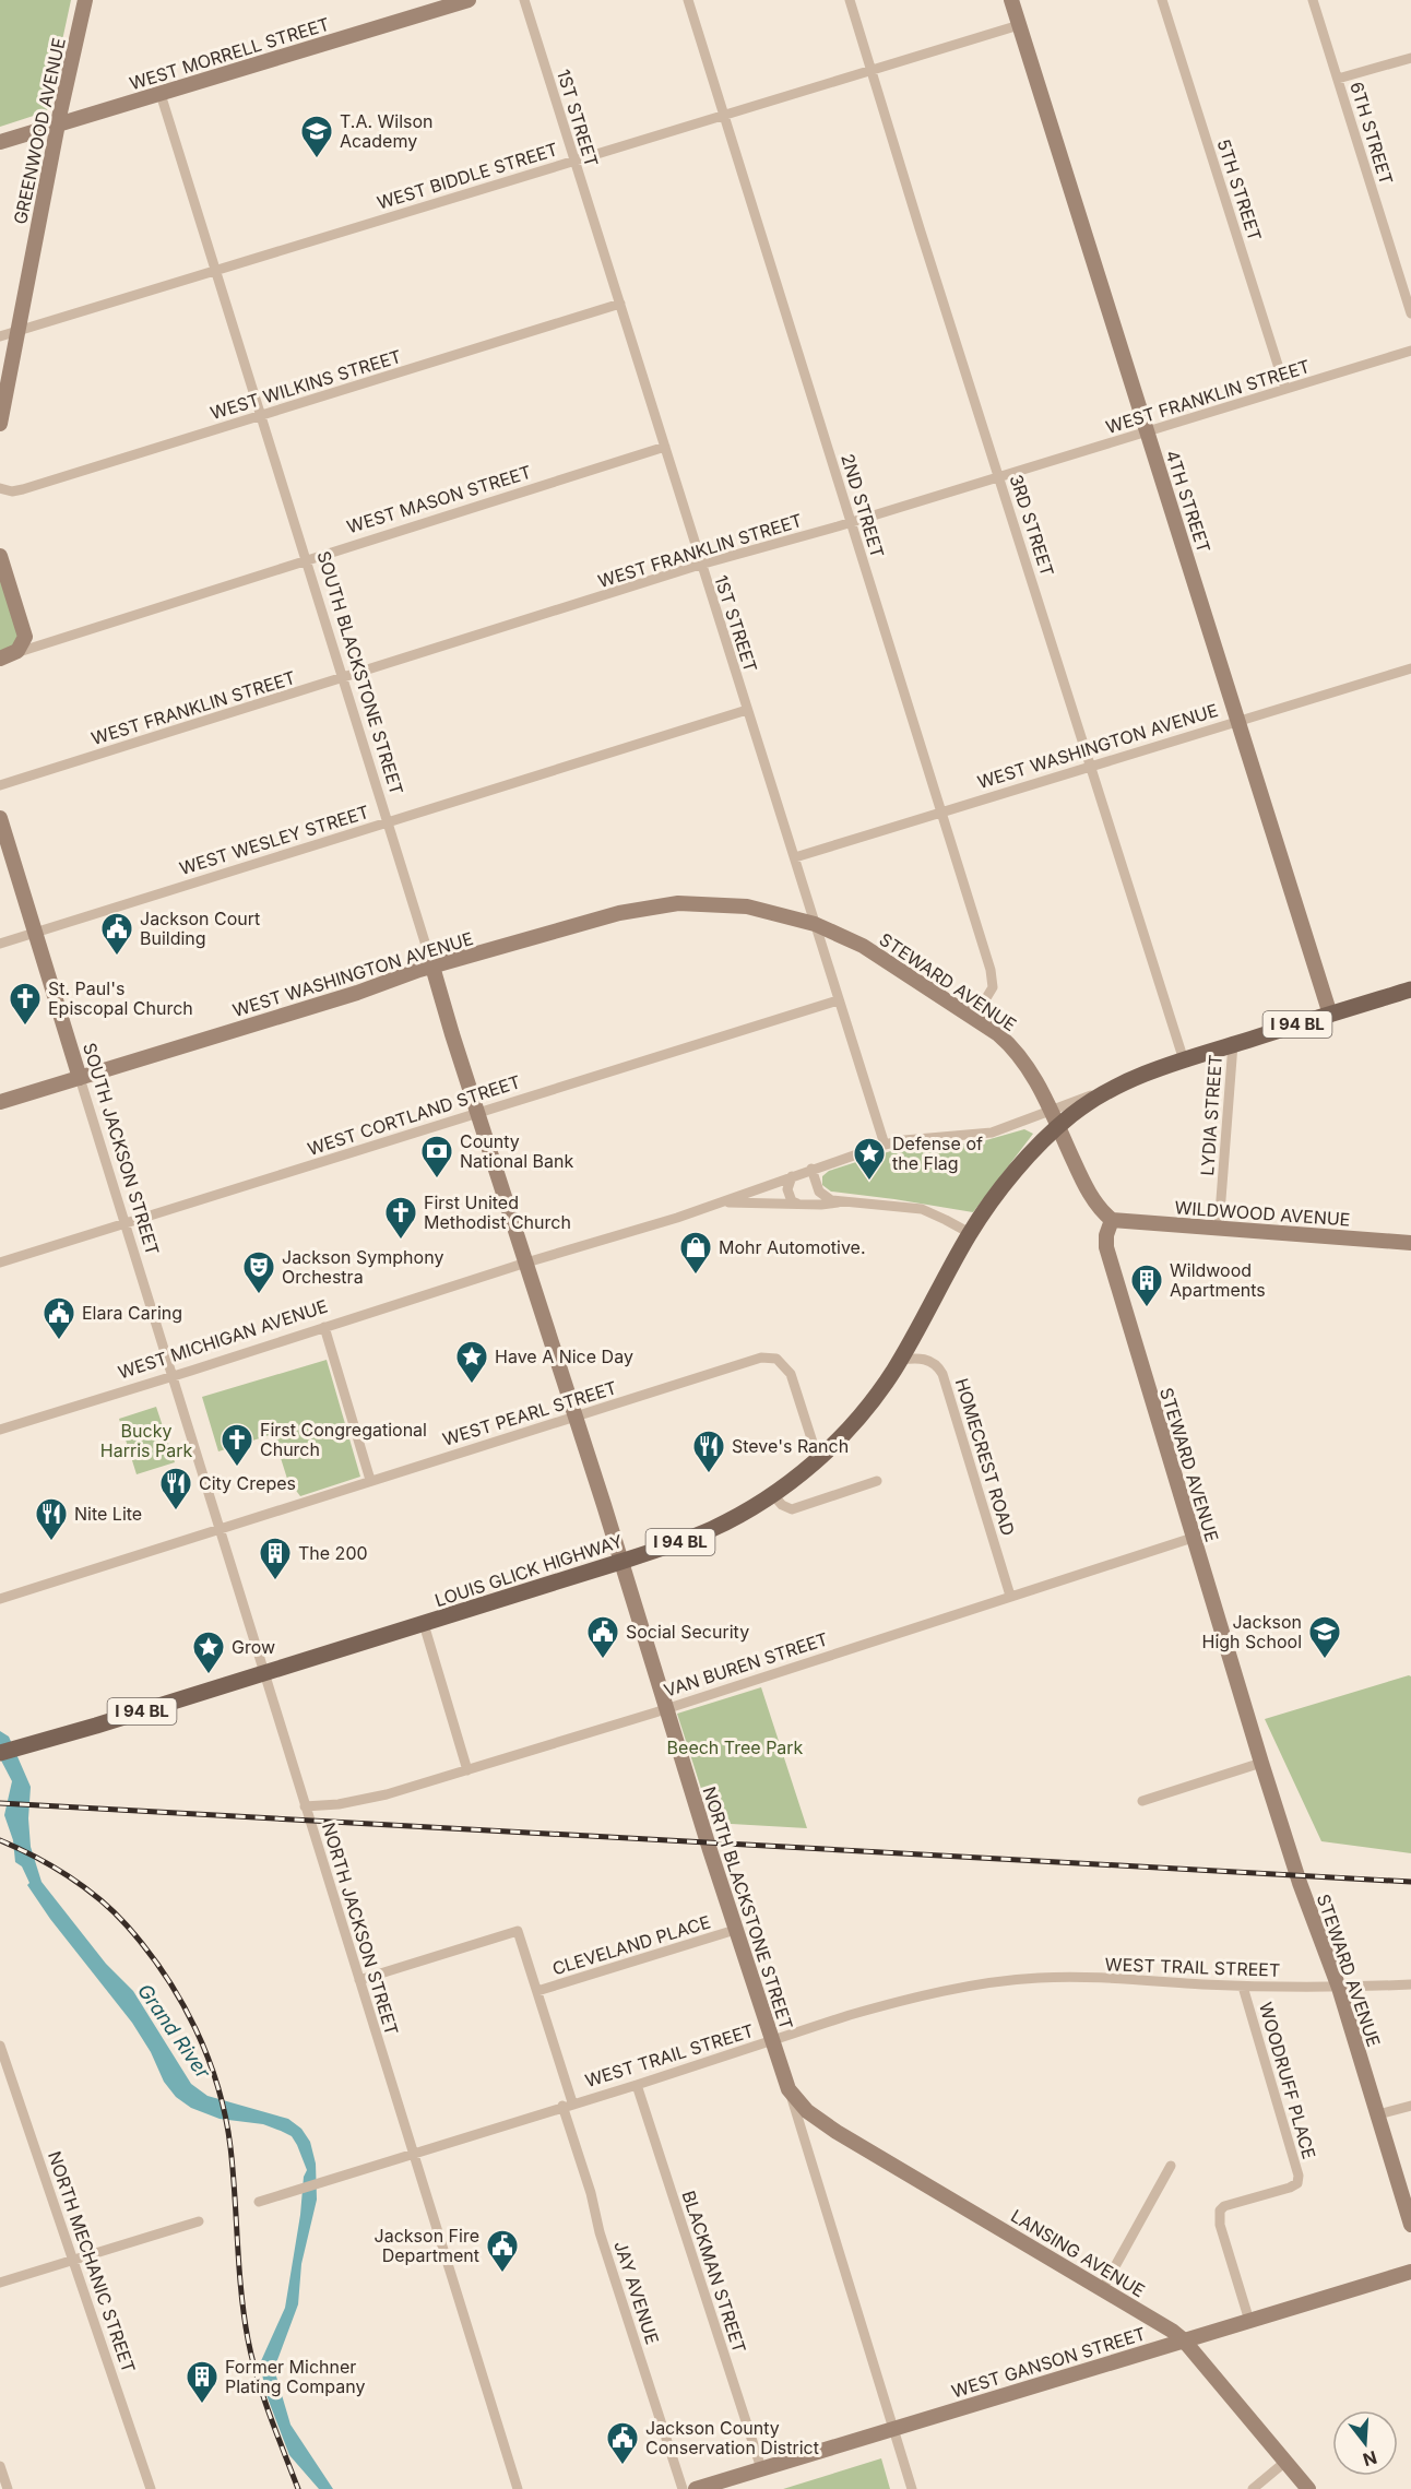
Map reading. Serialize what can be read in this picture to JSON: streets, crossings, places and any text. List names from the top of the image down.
{
  "streets": {
    "main road": [
      "WEST MORRELL STREET",
      "GREENWOOD AVENUE",
      "WEST MASON STREET",
      "4TH STREET",
      "SOUTH BLACKSTONE STREET",
      "WEST WASHINGTON AVENUE",
      "STEWARD AVENUE",
      "I 94 BL",
      "SOUTH JACKSON STREET",
      "WILDWOOD AVENUE",
      "LOUIS GLICK HIGHWAY",
      "NORTH BLACKSTONE STREET",
      "LANSING AVENUE",
      "WEST GANSON STREET"
    ],
    "street": [
      "1ST STREET",
      "6TH STREET",
      "WEST BIDDLE STREET",
      "5TH STREET",
      "WEST WILKINS STREET",
      "WEST FRANKLIN STREET",
      "2ND STREET",
      "3RD STREET",
      "WEST WESLEY STREET",
      "WEST CORTLAND STREET",
      "LYDIA STREET",
      "WEST MICHIGAN AVENUE",
      "WEST PEARL STREET",
      "HOMECREST ROAD",
      "VAN BUREN STREET",
      "NORTH JACKSON STREET",
      "CLEVELAND PLACE",
      "WEST TRAIL STREET",
      "WOODRUFF PLACE",
      "NORTH MECHANIC STREET",
      "BLACKMAN STREET",
      "JAY AVENUE"
    ]
  },
  "crossings": [
    ["WEST MORRELL STREET", "GREENWOOD AVENUE"],
    ["WEST MORRELL STREET", "SOUTH BLACKSTONE STREET"],
    ["1ST STREET", "WEST BIDDLE STREET"],
    ["1ST STREET", "WEST WILKINS STREET"],
    ["1ST STREET", "WEST FRANKLIN STREET"],
    ["1ST STREET", "WEST MASON STREET"],
    ["1ST STREET", "WEST WASHINGTON AVENUE"],
    ["1ST STREET", "WEST WESLEY STREET"],
    ["1ST STREET", "STEWARD AVENUE"],
    ["1ST STREET", "WEST CORTLAND STREET"],
    ["1ST STREET", "WEST MICHIGAN AVENUE"],
    ["GREENWOOD AVENUE", "WEST BIDDLE STREET"],
    ["WEST BIDDLE STREET", "4TH STREET"],
    ["WEST BIDDLE STREET", "2ND STREET"],
    ["WEST BIDDLE STREET", "3RD STREET"],
    ["WEST BIDDLE STREET", "SOUTH BLACKSTONE STREET"],
    ["5TH STREET", "WEST FRANKLIN STREET"],
    ["WEST WILKINS STREET", "SOUTH BLACKSTONE STREET"],
    ["WEST FRANKLIN STREET", "4TH STREET"],
    ["WEST FRANKLIN STREET", "2ND STREET"],
    ["WEST FRANKLIN STREET", "3RD STREET"],
    ["WEST FRANKLIN STREET", "SOUTH BLACKSTONE STREET"],
    ["WEST MASON STREET", "SOUTH BLACKSTONE STREET"],
    ["4TH STREET", "WEST WASHINGTON AVENUE"],
    ["4TH STREET", "I 94 BL"],
    ["2ND STREET", "WEST WASHINGTON AVENUE"],
    ["2ND STREET", "STEWARD AVENUE"],
    ["3RD STREET", "WEST WASHINGTON AVENUE"],
    ["3RD STREET", "I 94 BL"],
    ["3RD STREET", "LOUIS GLICK HIGHWAY"],
    ["SOUTH BLACKSTONE STREET", "WEST WASHINGTON AVENUE"],
    ["SOUTH BLACKSTONE STREET", "WEST WESLEY STREET"],
    ["SOUTH BLACKSTONE STREET", "WEST CORTLAND STREET"],
    ["SOUTH BLACKSTONE STREET", "WEST MICHIGAN AVENUE"],
    ["SOUTH BLACKSTONE STREET", "NORTH BLACKSTONE STREET"],
    ["WEST WASHINGTON AVENUE", "STEWARD AVENUE"],
    ["WEST WASHINGTON AVENUE", "SOUTH JACKSON STREET"],
    ["WEST WESLEY STREET", "SOUTH JACKSON STREET"],
    ["STEWARD AVENUE", "WILDWOOD AVENUE"],
    ["STEWARD AVENUE", "WEST MICHIGAN AVENUE"],
    ["STEWARD AVENUE", "LOUIS GLICK HIGHWAY"],
    ["STEWARD AVENUE", "VAN BUREN STREET"],
    ["STEWARD AVENUE", "WEST TRAIL STREET"],
    ["I 94 BL", "LYDIA STREET"],
    ["I 94 BL", "LOUIS GLICK HIGHWAY"],
    ["WEST CORTLAND STREET", "SOUTH JACKSON STREET"],
    ["LYDIA STREET", "WILDWOOD AVENUE"],
    ["SOUTH JACKSON STREET", "WEST MICHIGAN AVENUE"],
    ["SOUTH JACKSON STREET", "NORTH JACKSON STREET"],
    ["WEST MICHIGAN AVENUE", "LOUIS GLICK HIGHWAY"],
    ["WEST MICHIGAN AVENUE", "NORTH BLACKSTONE STREET"],
    ["WEST MICHIGAN AVENUE", "NORTH JACKSON STREET"],
    ["WEST PEARL STREET", "LOUIS GLICK HIGHWAY"],
    ["WEST PEARL STREET", "NORTH BLACKSTONE STREET"],
    ["WEST PEARL STREET", "NORTH JACKSON STREET"],
    ["HOMECREST ROAD", "LOUIS GLICK HIGHWAY"],
    ["HOMECREST ROAD", "VAN BUREN STREET"],
    ["LOUIS GLICK HIGHWAY", "NORTH BLACKSTONE STREET"],
    ["LOUIS GLICK HIGHWAY", "NORTH JACKSON STREET"],
    ["VAN BUREN STREET", "NORTH BLACKSTONE STREET"],
    ["VAN BUREN STREET", "NORTH JACKSON STREET"],
    ["NORTH BLACKSTONE STREET", "CLEVELAND PLACE"],
    ["NORTH BLACKSTONE STREET", "WEST TRAIL STREET"],
    ["NORTH BLACKSTONE STREET", "LANSING AVENUE"],
    ["NORTH BLACKSTONE STREET", "WEST GANSON STREET"],
    ["NORTH JACKSON STREET", "WEST TRAIL STREET"],
    ["NORTH JACKSON STREET", "JAY AVENUE"],
    ["CLEVELAND PLACE", "JAY AVENUE"],
    ["WEST TRAIL STREET", "WOODRUFF PLACE"],
    ["WEST TRAIL STREET", "BLACKMAN STREET"],
    ["WEST TRAIL STREET", "JAY AVENUE"],
    ["WOODRUFF PLACE", "WEST GANSON STREET"],
    ["LANSING AVENUE", "WEST GANSON STREET"],
    ["BLACKMAN STREET", "WEST GANSON STREET"]
  ],
  "water": ["Grand River"],
  "parks": ["Bucky Harris Park", "Beech Tree Park"],
  "places": {
    "school or university": ["T.A. Wilson Academy", "Jackson High School"],
    "public building": [
      "Jackson Court Building",
      "Elara Caring",
      "Social Security",
      "Jackson Fire Department",
      "Jackson County Conservation District"
    ],
    "church": ["St. Paul's Episcopal Church", "First United Methodist Church", "First Congregational Church"],
    "bank": ["County National Bank"],
    "place": ["Defense of the Flag", "Have A Nice Day", "Grow"],
    "shop": ["Mohr Automotive."],
    "theatre": ["Jackson Symphony Orchestra"],
    "building": ["Wildwood Apartments", "The 200", "Former Michner Plating Company"],
    "restaurant": ["Steve's Ranch", "City Crepes", "Nite Lite"]
  },
  "north": "bottom"
}
